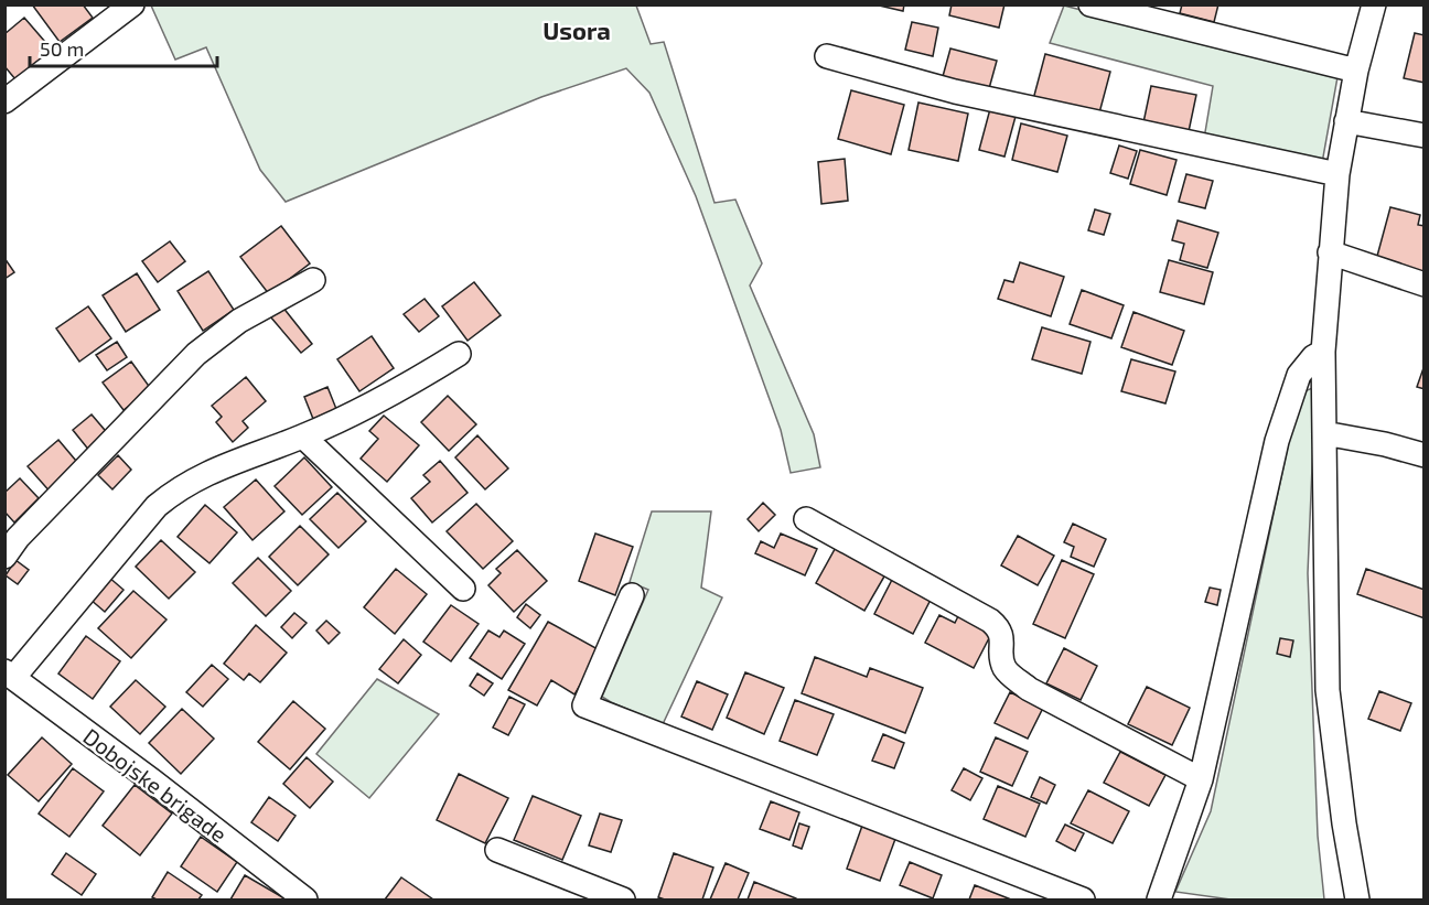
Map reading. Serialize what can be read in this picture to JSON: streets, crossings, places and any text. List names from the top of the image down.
{
  "streets": {
    "street": ["Dobojske brigade"]
  },
  "districts": ["Usora"],
  "scale_bar": "50 m"
}
